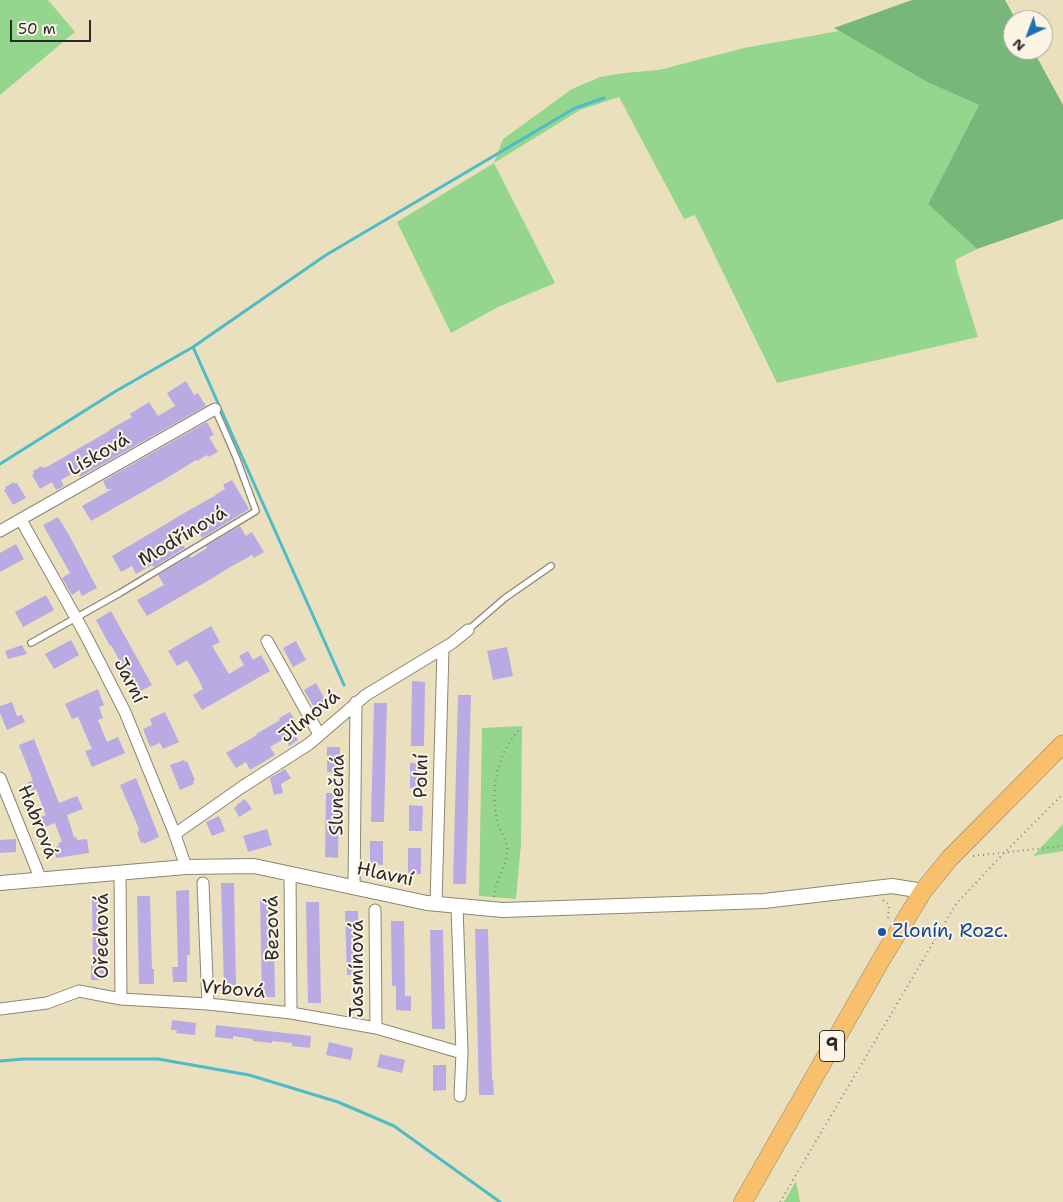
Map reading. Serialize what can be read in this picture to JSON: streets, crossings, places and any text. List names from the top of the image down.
{
  "streets": {
    "main road": ["9"],
    "street": [
      "Lísková",
      "Jarní",
      "Jilmová",
      "Polní",
      "Slunečná",
      "Habrová",
      "Hlavní",
      "Bezová",
      "Ořechová",
      "Jasmínová",
      "Vrbová"
    ],
    "lane": ["Modřínová"]
  },
  "crossings": [
    ["Lísková", "Modřínová"],
    ["Lísková", "Jarní"],
    ["Modřínová", "Jarní"],
    ["Jarní", "Jilmová"],
    ["Jarní", "Hlavní"],
    ["Jilmová", "Polní"],
    ["Jilmová", "Slunečná"],
    ["Polní", "Hlavní"],
    ["Slunečná", "Hlavní"],
    ["Habrová", "Hlavní"],
    ["Hlavní", "Bezová"],
    ["Hlavní", "Ořechová"],
    ["Hlavní", "9"],
    ["Bezová", "Vrbová"],
    ["Ořechová", "Vrbová"],
    ["Jasmínová", "Vrbová"]
  ],
  "places": ["Zlonín, Rozc."],
  "scale_bar": "50 m",
  "north": "bottom left"
}
